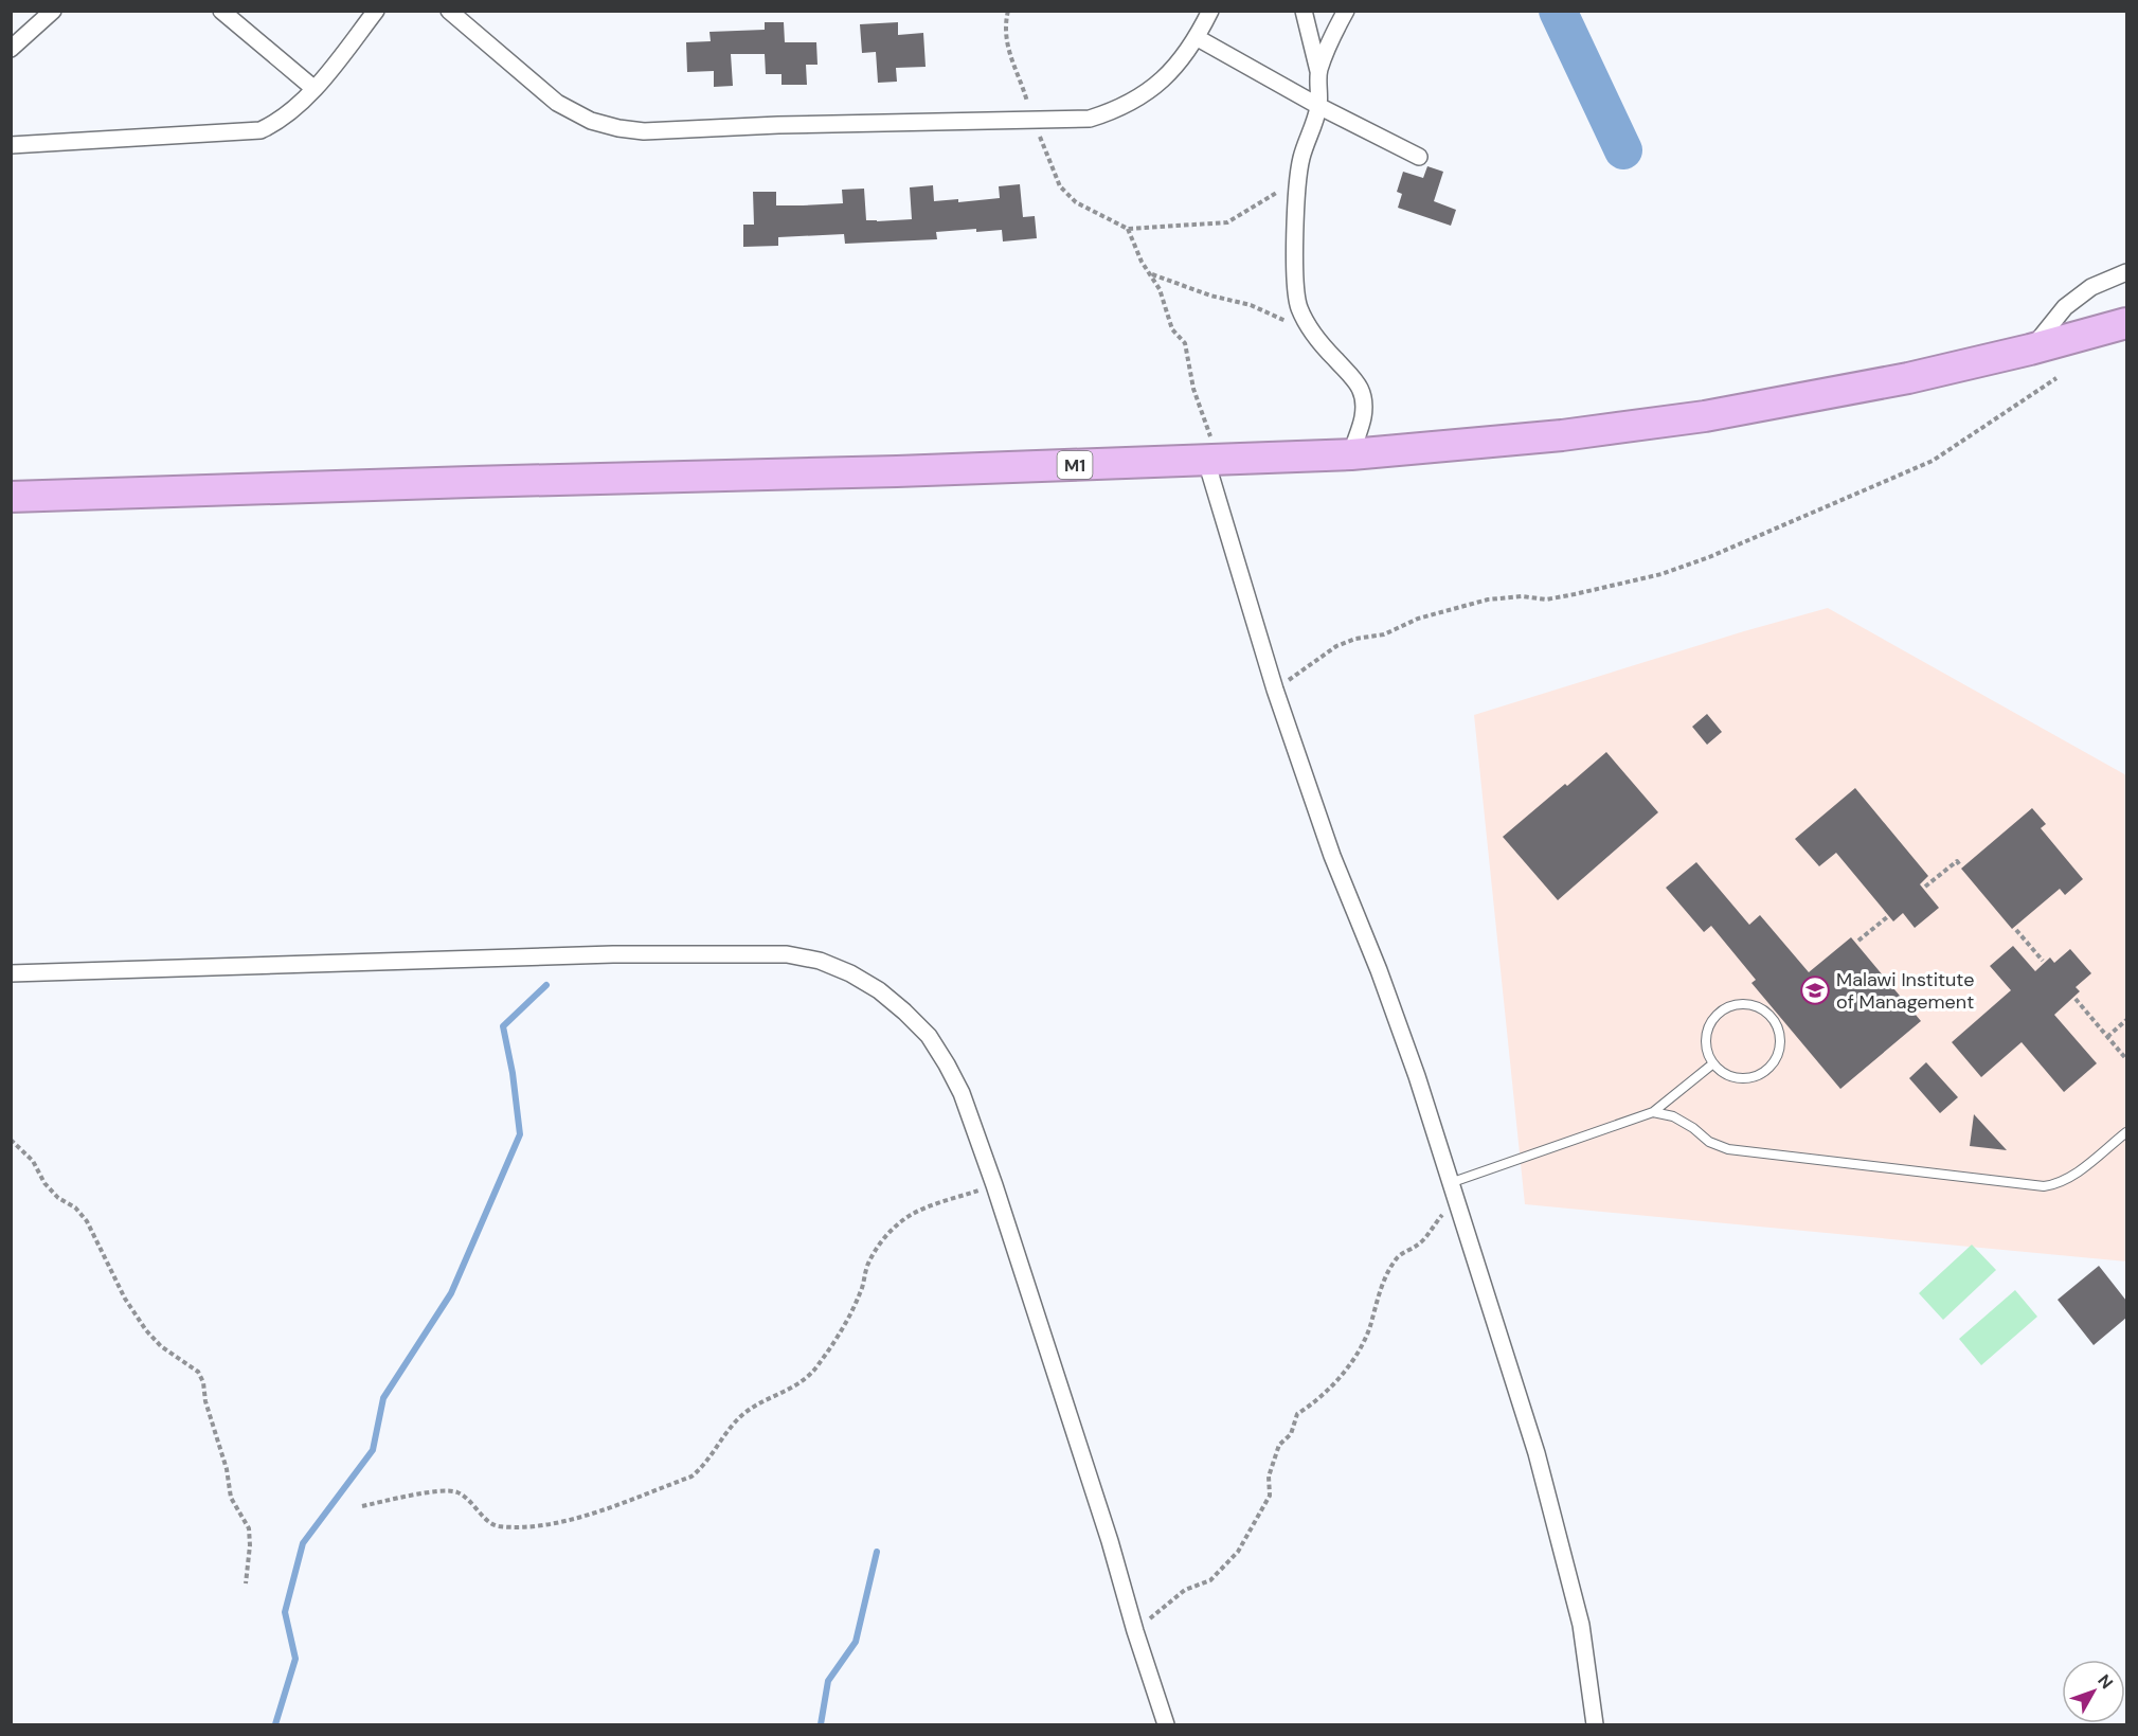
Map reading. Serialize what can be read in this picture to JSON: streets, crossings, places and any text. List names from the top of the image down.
{
  "streets": {
    "highway": ["M1"]
  },
  "places": {
    "school or university": ["Malawi Institute of Management"]
  },
  "north": "top right"
}
